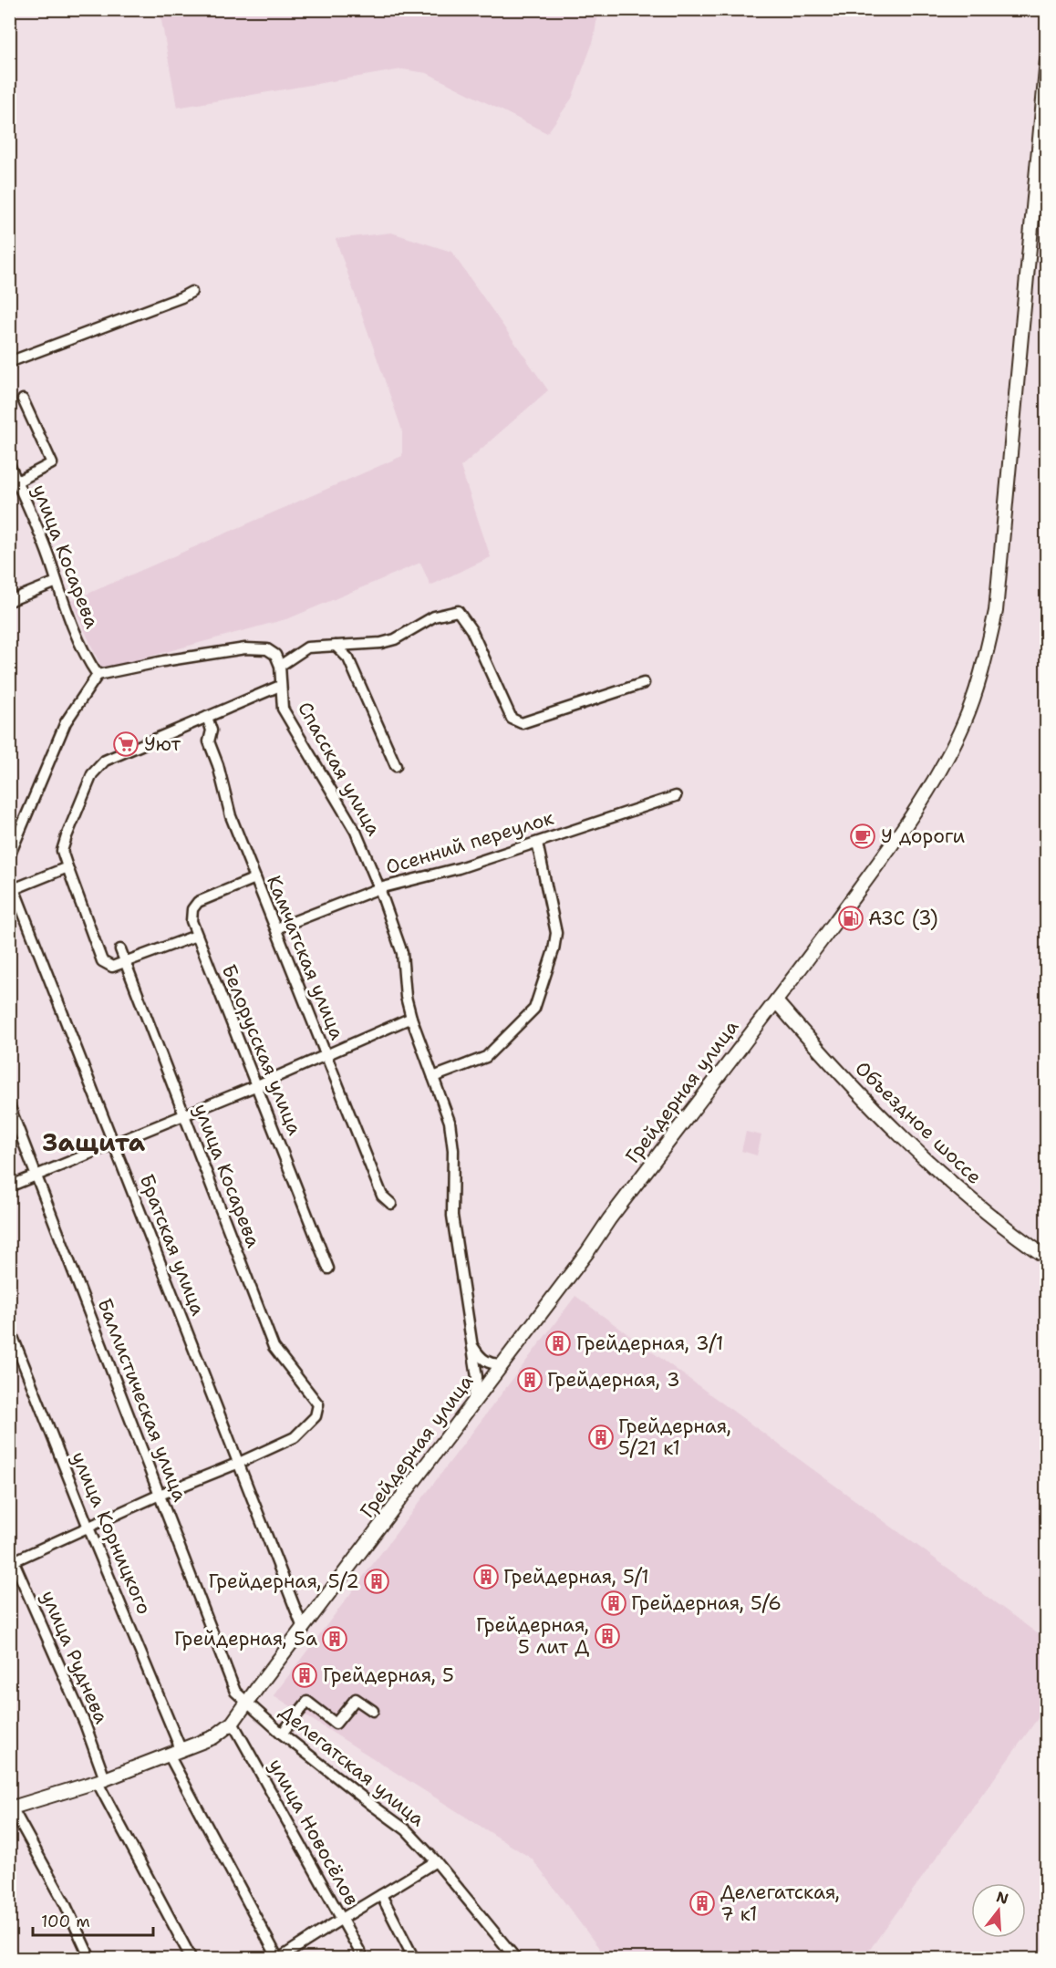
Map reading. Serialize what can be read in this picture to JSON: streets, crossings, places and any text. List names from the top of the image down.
{
  "streets": {
    "main road": ["Грейдерная улица", "Объездное шоссе"],
    "street": [
      "улица Косарева",
      "Спасская улица",
      "Осенний переулок",
      "Камчатская улица",
      "Белорусская улица",
      "Братская улица",
      "Баллистическая улица",
      "улица Корницкого",
      "улица Руднева",
      "Делегатская улица",
      "улица Новосёлов"
    ]
  },
  "crossings": [
    ["улица Косарева", "Братская улица"],
    ["Спасская улица", "Осенний переулок"],
    ["Спасская улица", "Грейдерная улица"],
    ["Осенний переулок", "Камчатская улица"],
    ["Камчатская улица", "Белорусская улица"],
    ["Грейдерная улица", "Объездное шоссе"],
    ["Грейдерная улица", "Братская улица"],
    ["Грейдерная улица", "Баллистическая улица"],
    ["Грейдерная улица", "улица Корницкого"],
    ["Грейдерная улица", "улица Руднева"],
    ["Грейдерная улица", "Делегатская улица"],
    ["Грейдерная улица", "улица Новосёлов"],
    ["Баллистическая улица", "Делегатская улица"]
  ],
  "districts": ["Защита"],
  "places": {
    "supermarket": ["Уют"],
    "cafe": ["У дороги"],
    "fuel station": ["АЗС (3)"],
    "building": [
      "Грейдерная, 3/1",
      "Грейдерная, 3",
      "Грейдерная, 5/21 к1",
      "Грейдерная, 5/1",
      "Грейдерная, 5/2",
      "Грейдерная, 5/6",
      "Грейдерная, 5 лит Д",
      "Грейдерная, 5а",
      "Грейдерная, 5",
      "Делегатская, 7 к1"
    ]
  },
  "scale_bar": "100 m",
  "north": "top"
}
